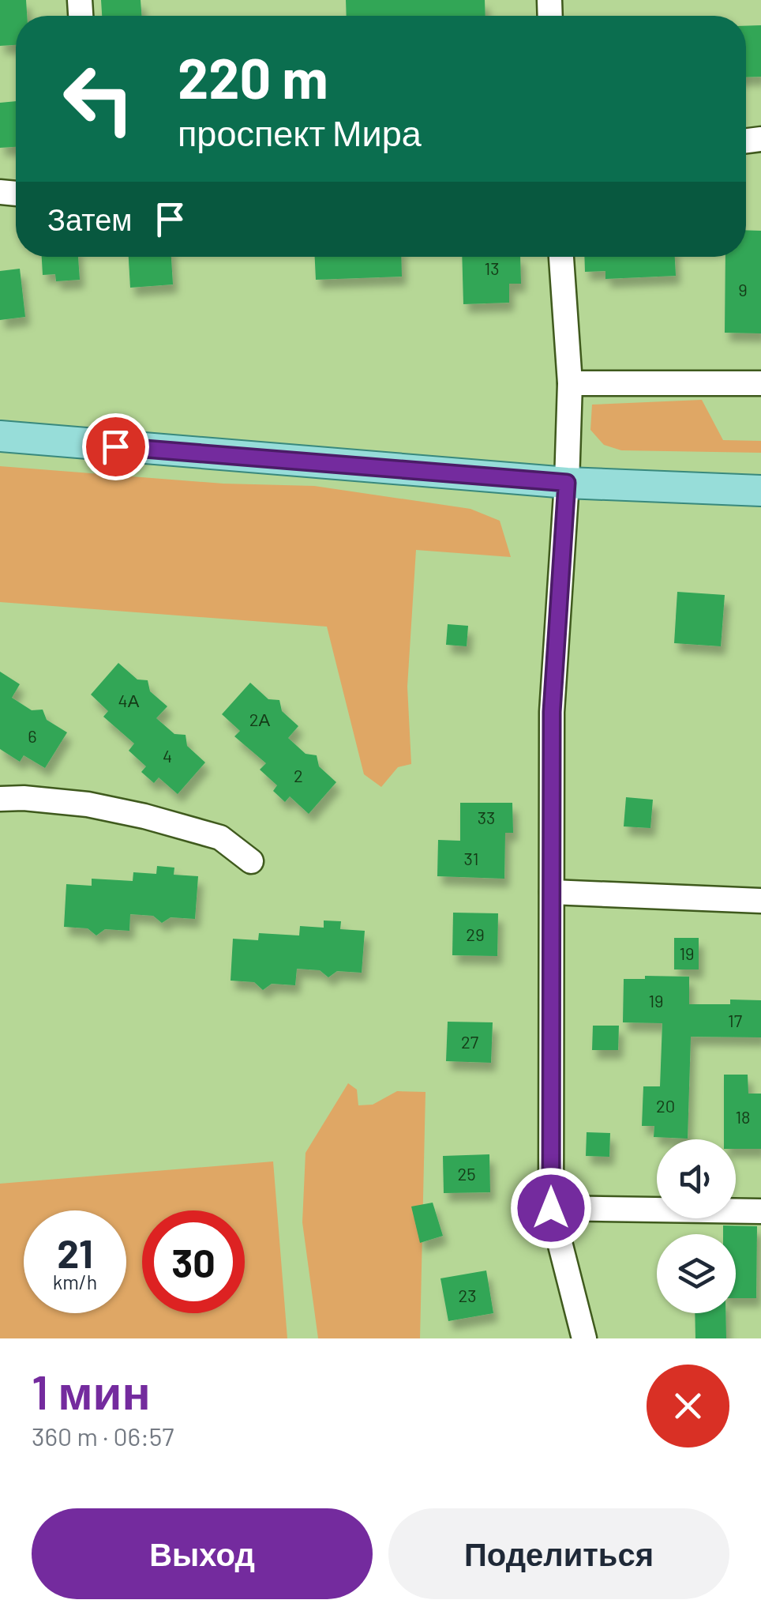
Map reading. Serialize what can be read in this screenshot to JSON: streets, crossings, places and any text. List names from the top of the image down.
{
  "house_numbers": [
    "13",
    "9",
    "4А",
    "2А",
    "6",
    "4",
    "2",
    "33",
    "31",
    "29",
    "19",
    "19",
    "17",
    "27",
    "20",
    "18",
    "25",
    "23"
  ],
  "page": {
    "turn": ["220 m", "проспект Мира"],
    "then": "Затем",
    "speed": "21 km/h",
    "limit": "30",
    "heading": ["1 мин", "360 m · 06:57"],
    "buttons": ["Выход", "Поделиться"]
  }
}
